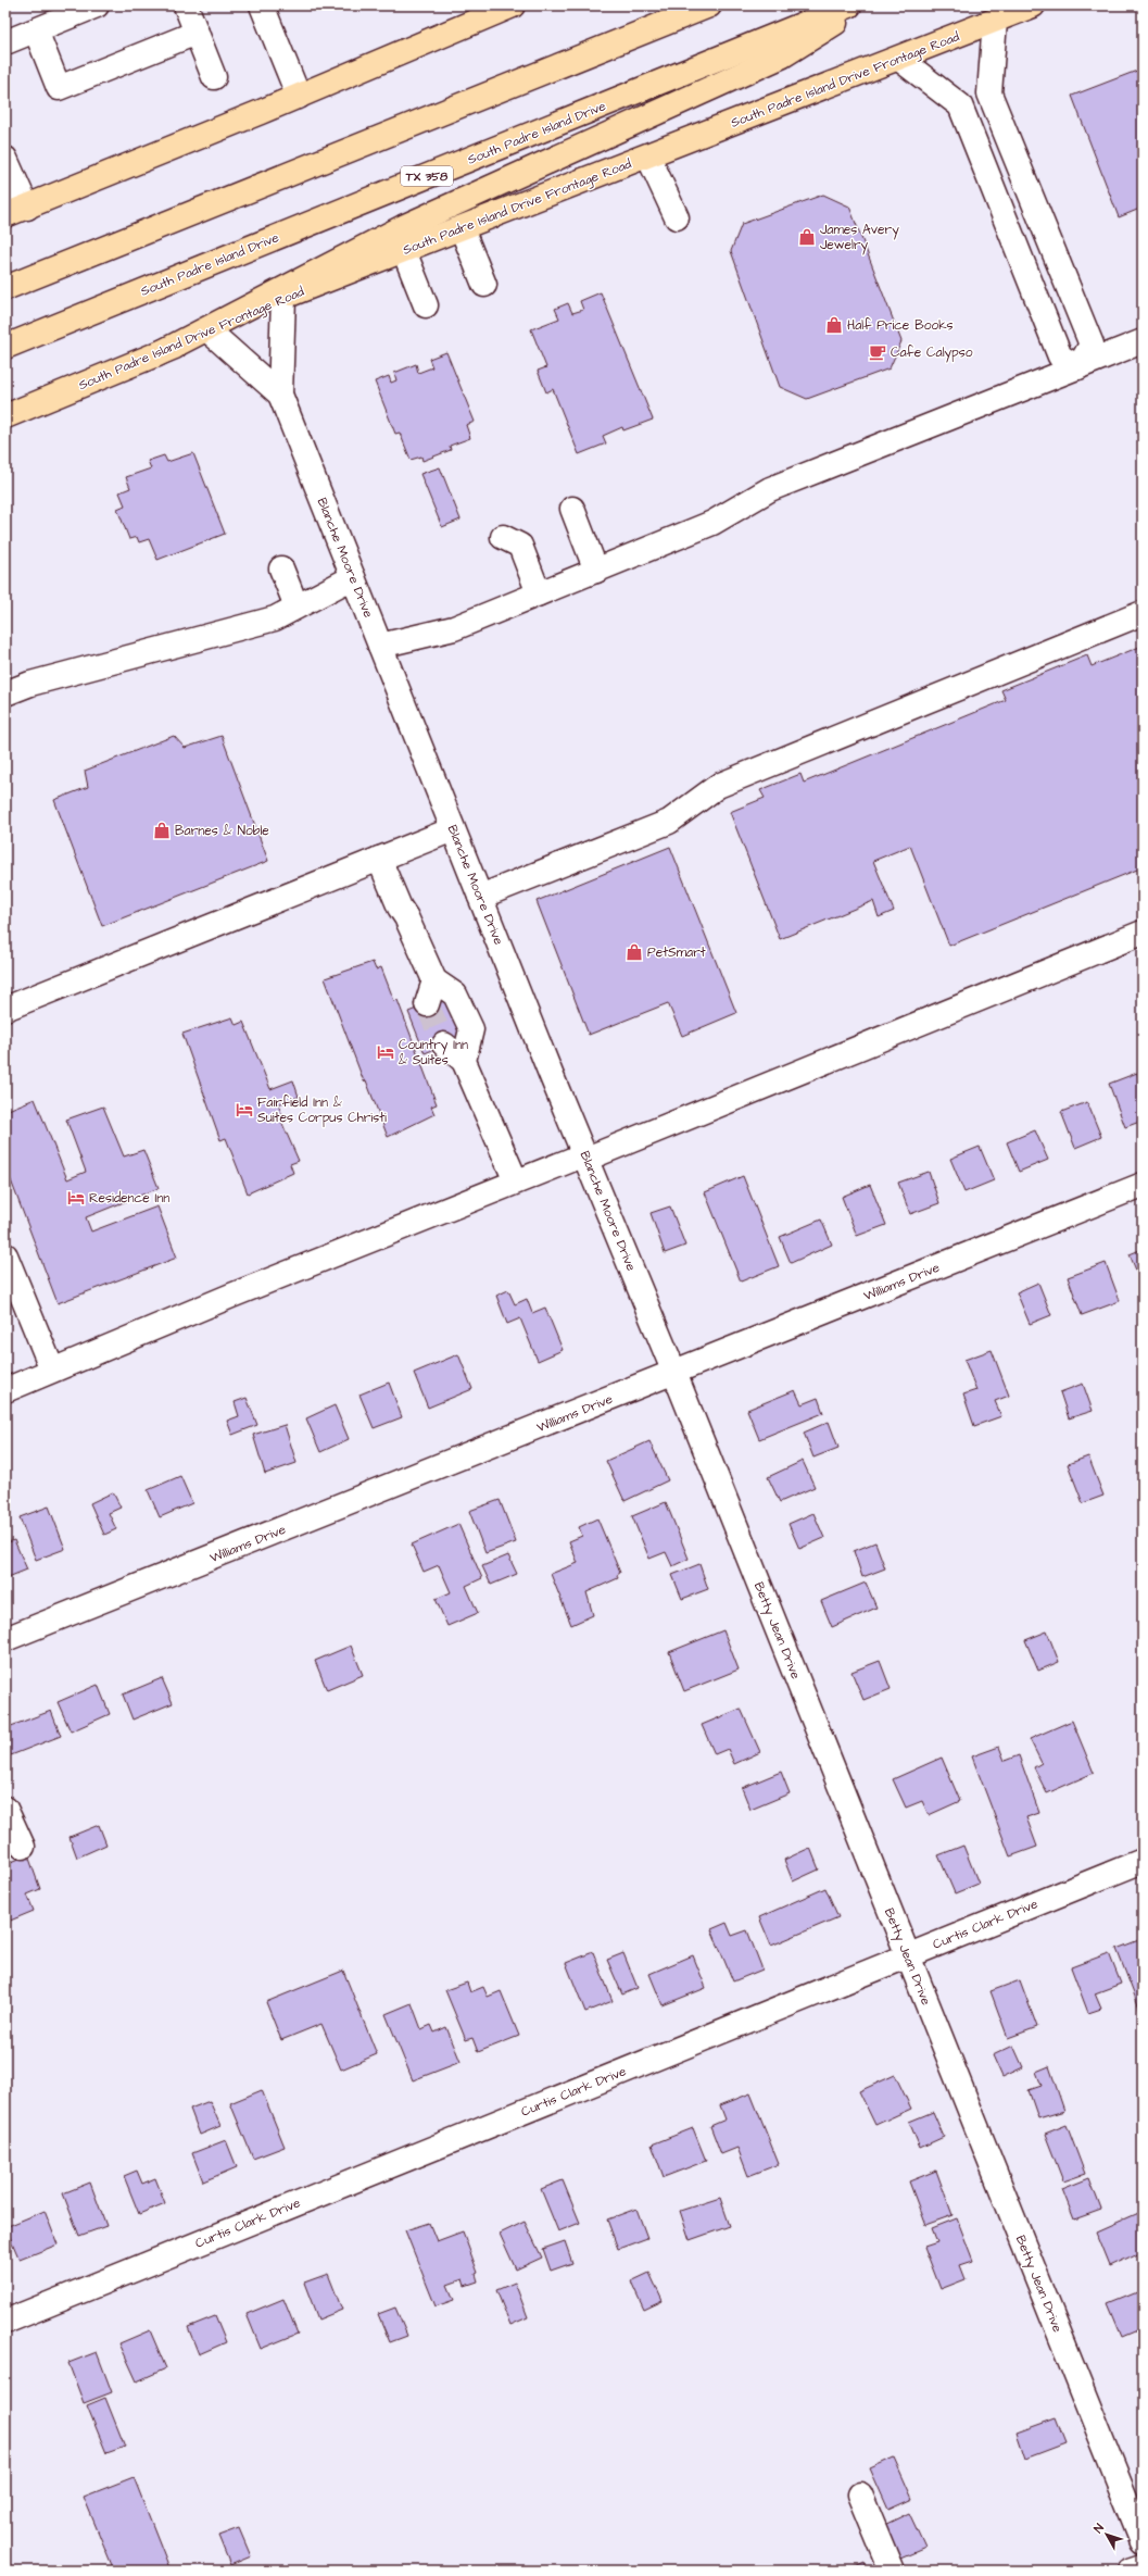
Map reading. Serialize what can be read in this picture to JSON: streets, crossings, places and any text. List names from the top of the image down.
{
  "streets": {
    "main road": ["South Padre Island Drive Frontage Road", "South Padre Island Drive", "TX 358"],
    "street": [
      "Blanche Moore Drive",
      "Williams Drive",
      "Betty Jean Drive",
      "Curtis Clark Drive"
    ]
  },
  "crossings": [
    ["South Padre Island Drive Frontage Road", "Blanche Moore Drive"],
    ["Blanche Moore Drive", "Williams Drive"],
    ["Blanche Moore Drive", "Betty Jean Drive"],
    ["Williams Drive", "Betty Jean Drive"],
    ["Betty Jean Drive", "Curtis Clark Drive"]
  ],
  "places": {
    "shop": [
      "James Avery Jewelry",
      "Half Price Books",
      "Barnes & Noble",
      "PetSmart"
    ],
    "cafe": ["Cafe Calypso"],
    "hotel": ["Country Inn & Suites", "Fairfield Inn & Suites Corpus Christi", "Residence Inn"]
  },
  "north": "top left"
}
